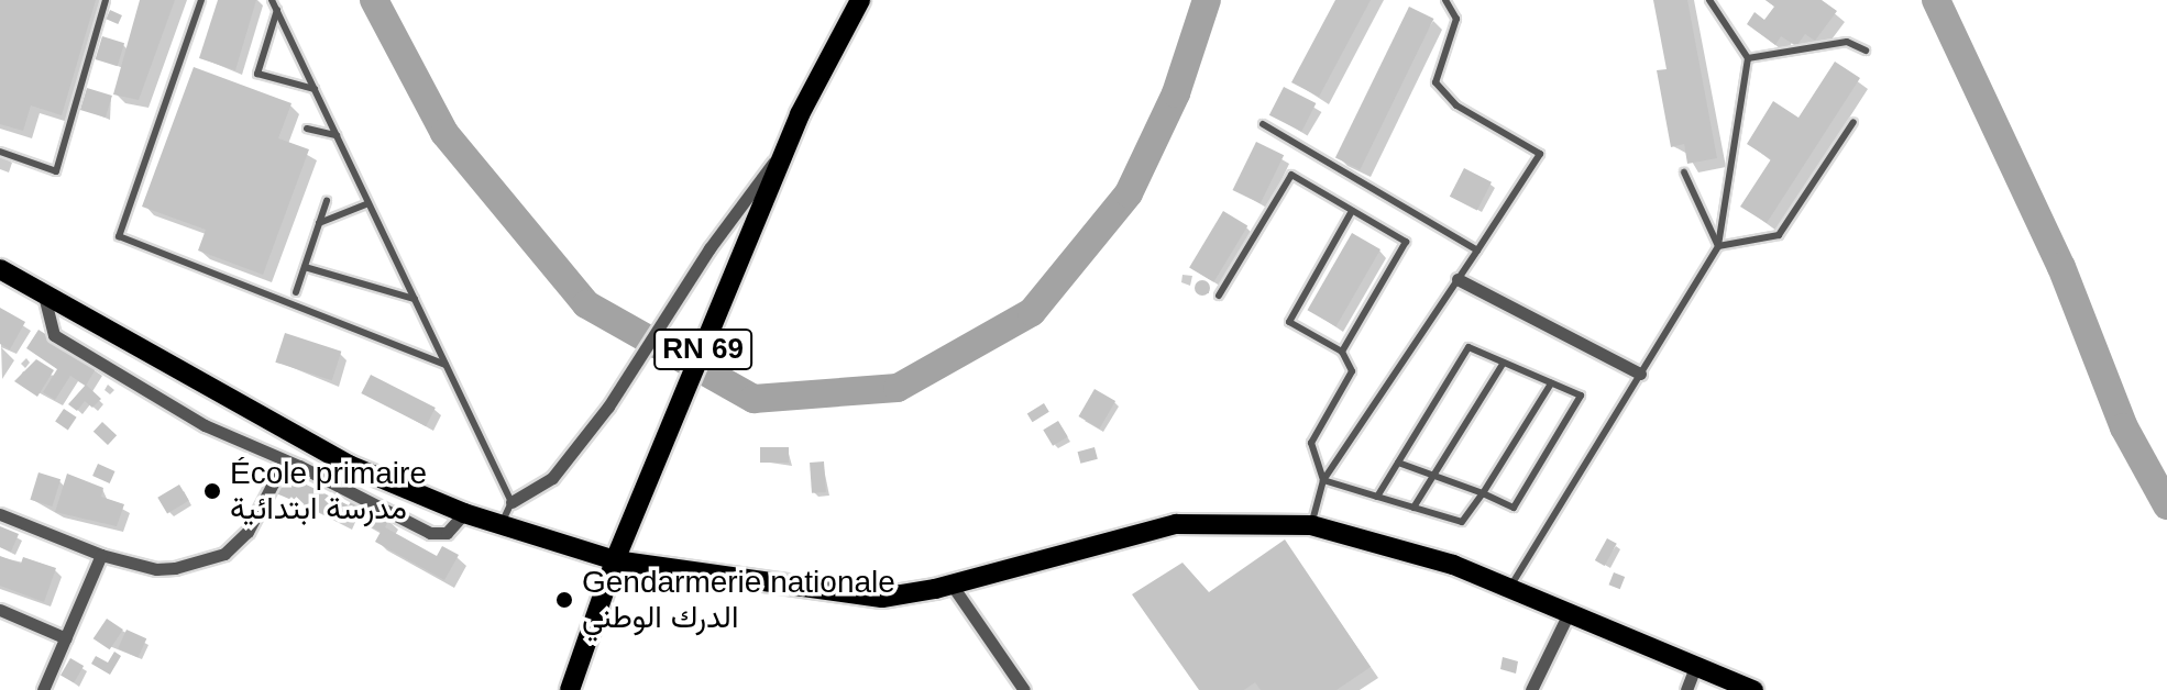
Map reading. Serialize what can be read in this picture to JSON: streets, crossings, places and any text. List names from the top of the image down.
{
  "streets": {
    "main road": ["RN 69"]
  },
  "places": ["École primaire مدرسة ابتدائية", "Gendarmerie nationale الدرك الوطني"]
}
